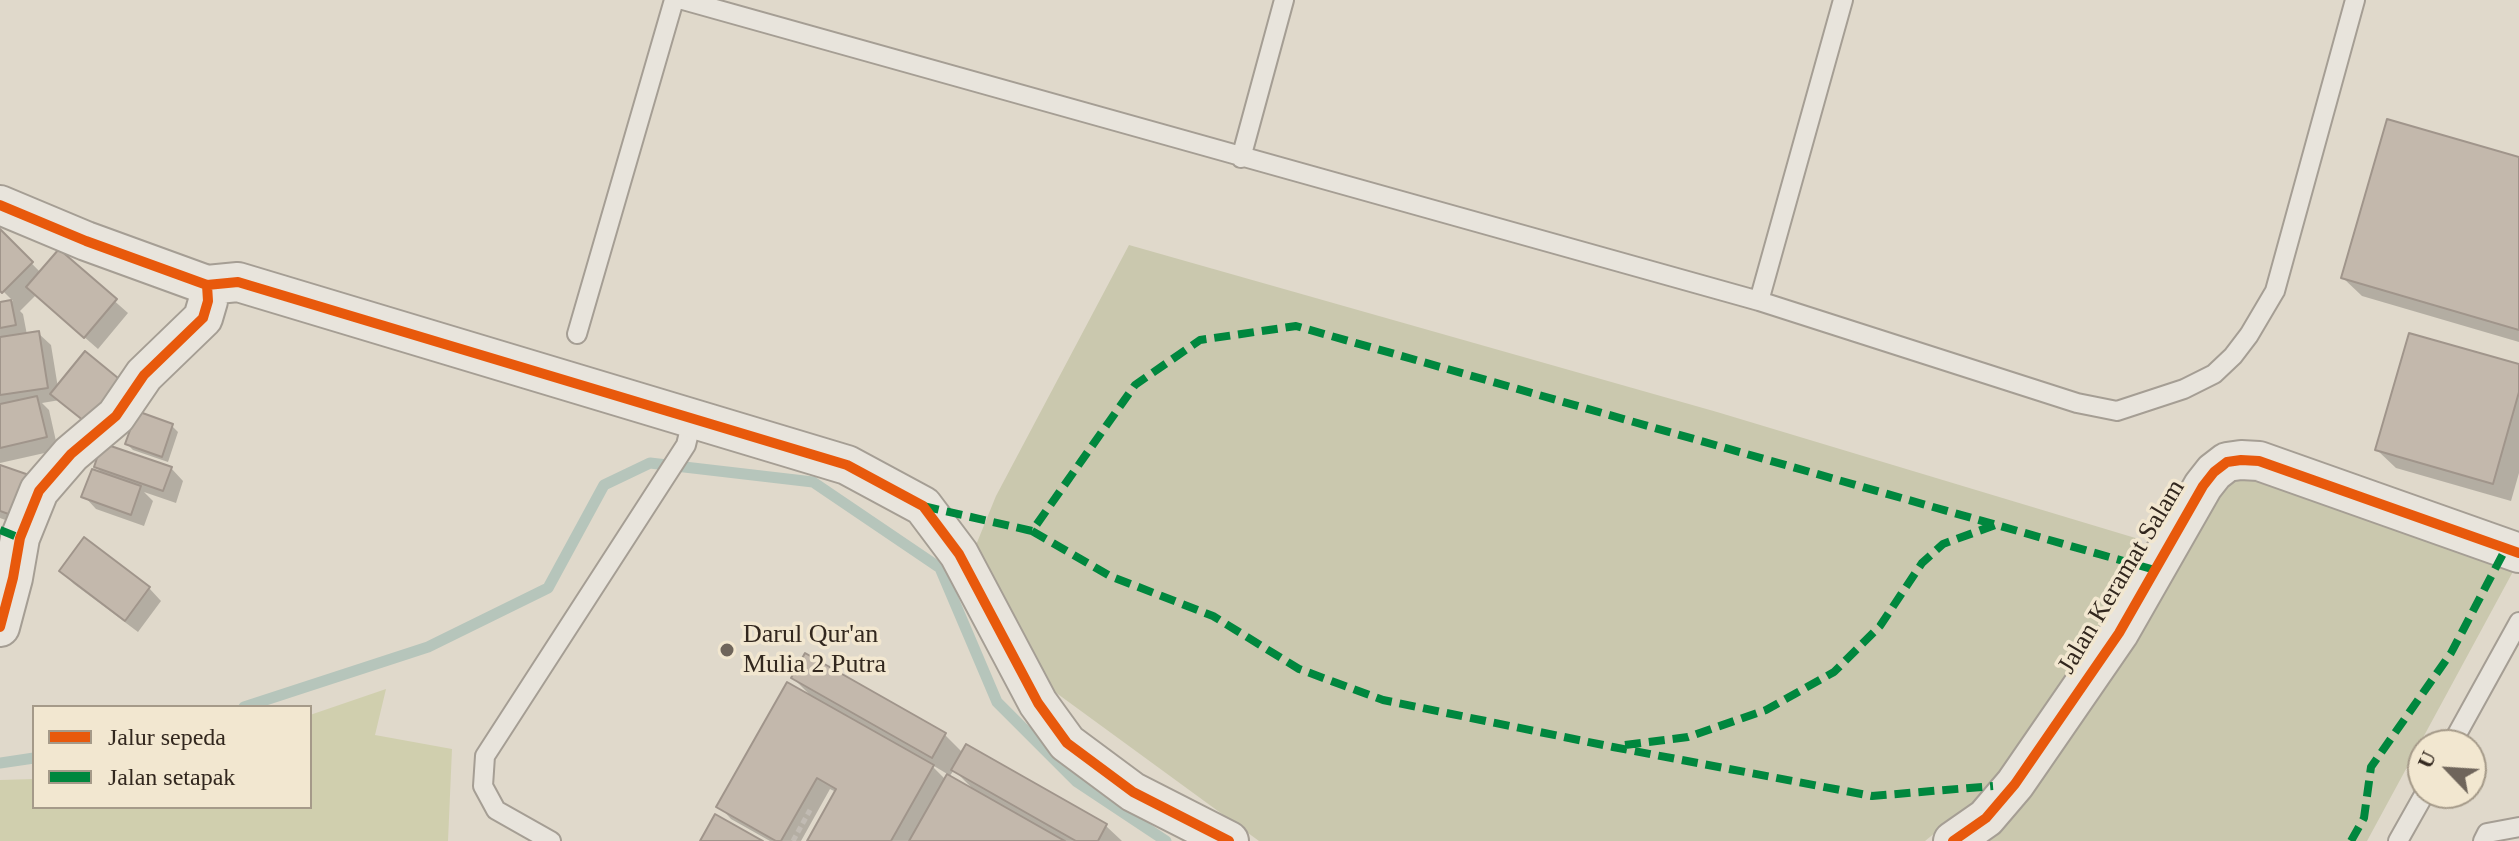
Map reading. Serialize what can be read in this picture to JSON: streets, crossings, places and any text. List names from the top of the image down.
{
  "streets": {
    "street": ["Jalan Keramat Salam"]
  },
  "places": ["Darul Qur'an Mulia 2 Putra"],
  "legend": ["Jalur sepeda", "Jalan setapak"],
  "north": "top left"
}
